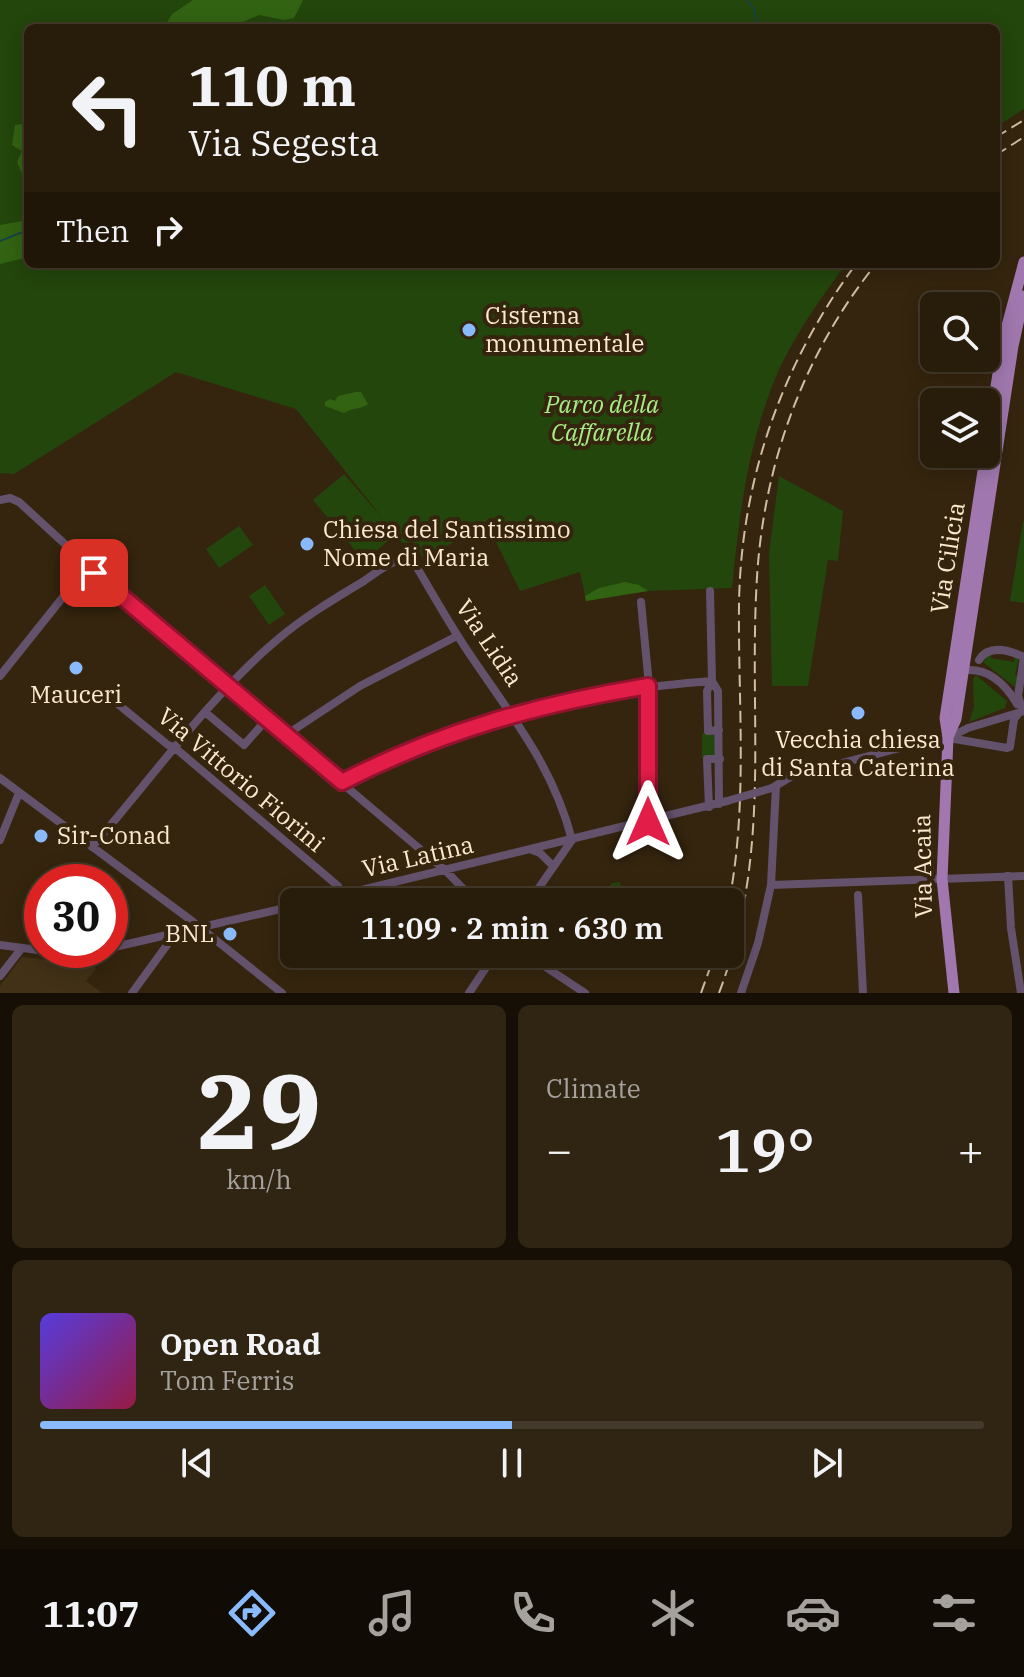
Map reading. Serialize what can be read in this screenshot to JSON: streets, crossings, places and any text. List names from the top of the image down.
{
  "streets": {
    "main road": ["Via Cilicia", "Via Acaia"],
    "street": ["Via Lidia", "Via Vittorio Fiorini", "Via Latina"]
  },
  "crossings": [
    ["Via Cilicia", "Via Acaia"],
    ["Via Lidia", "Via Latina"]
  ],
  "parks": ["Parco della Caffarella"],
  "places": [
    "Cisterna monumentale",
    "Chiesa del Santissimo Nome di Maria",
    "Mauceri",
    "Vecchia chiesa di Santa Caterina",
    "Sir-Conad",
    "BNL"
  ],
  "page": {
    "turn": ["110 m", "Via Segesta"],
    "then": "Then",
    "limit": "30",
    "trip": "11:09 · 2 min · 630 m",
    "tile": [
      ["29", "km/h"],
      "Climate"
    ],
    "heat": ["−", "19°", "+"],
    "song": ["Open Road", "Tom Ferris"],
    "tabs": "11:07"
  }
}
